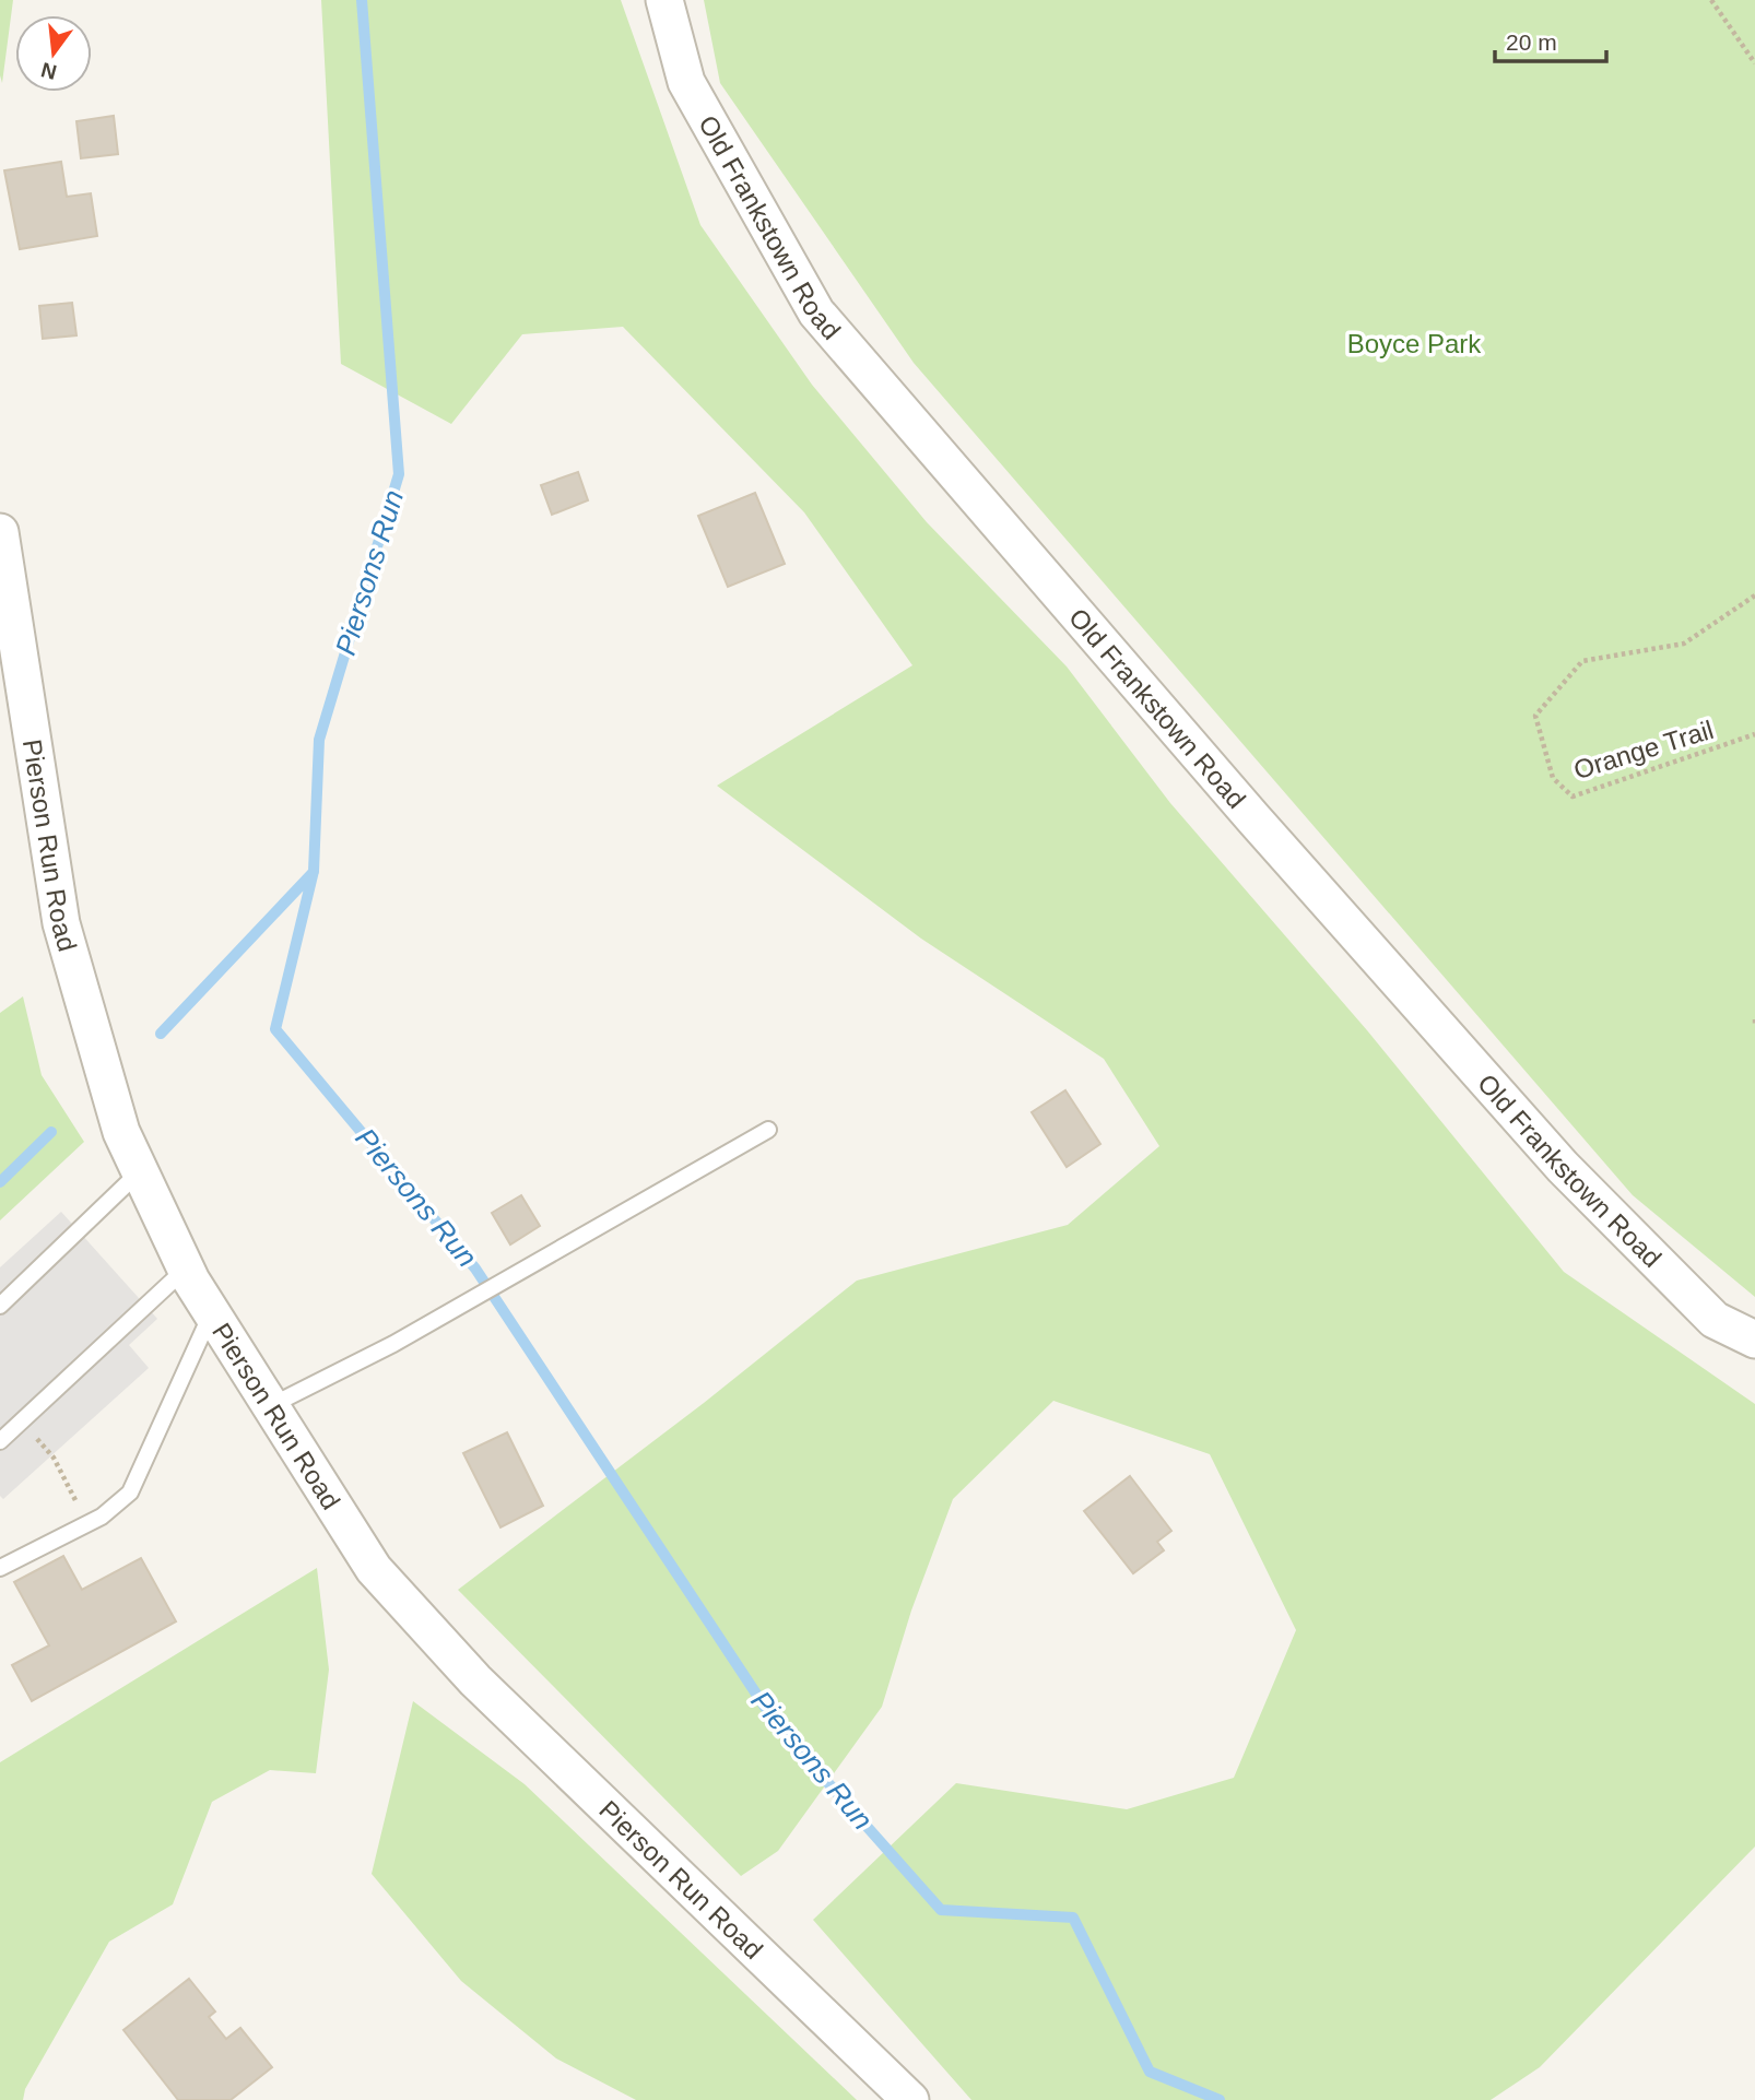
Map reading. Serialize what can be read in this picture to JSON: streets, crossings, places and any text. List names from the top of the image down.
{
  "streets": {
    "street": ["Old Frankstown Road", "Pierson Run Road"],
    "path": ["Orange Trail"]
  },
  "water": ["Piersons Run"],
  "parks": ["Boyce Park"],
  "scale_bar": "20 m",
  "north": "bottom"
}
